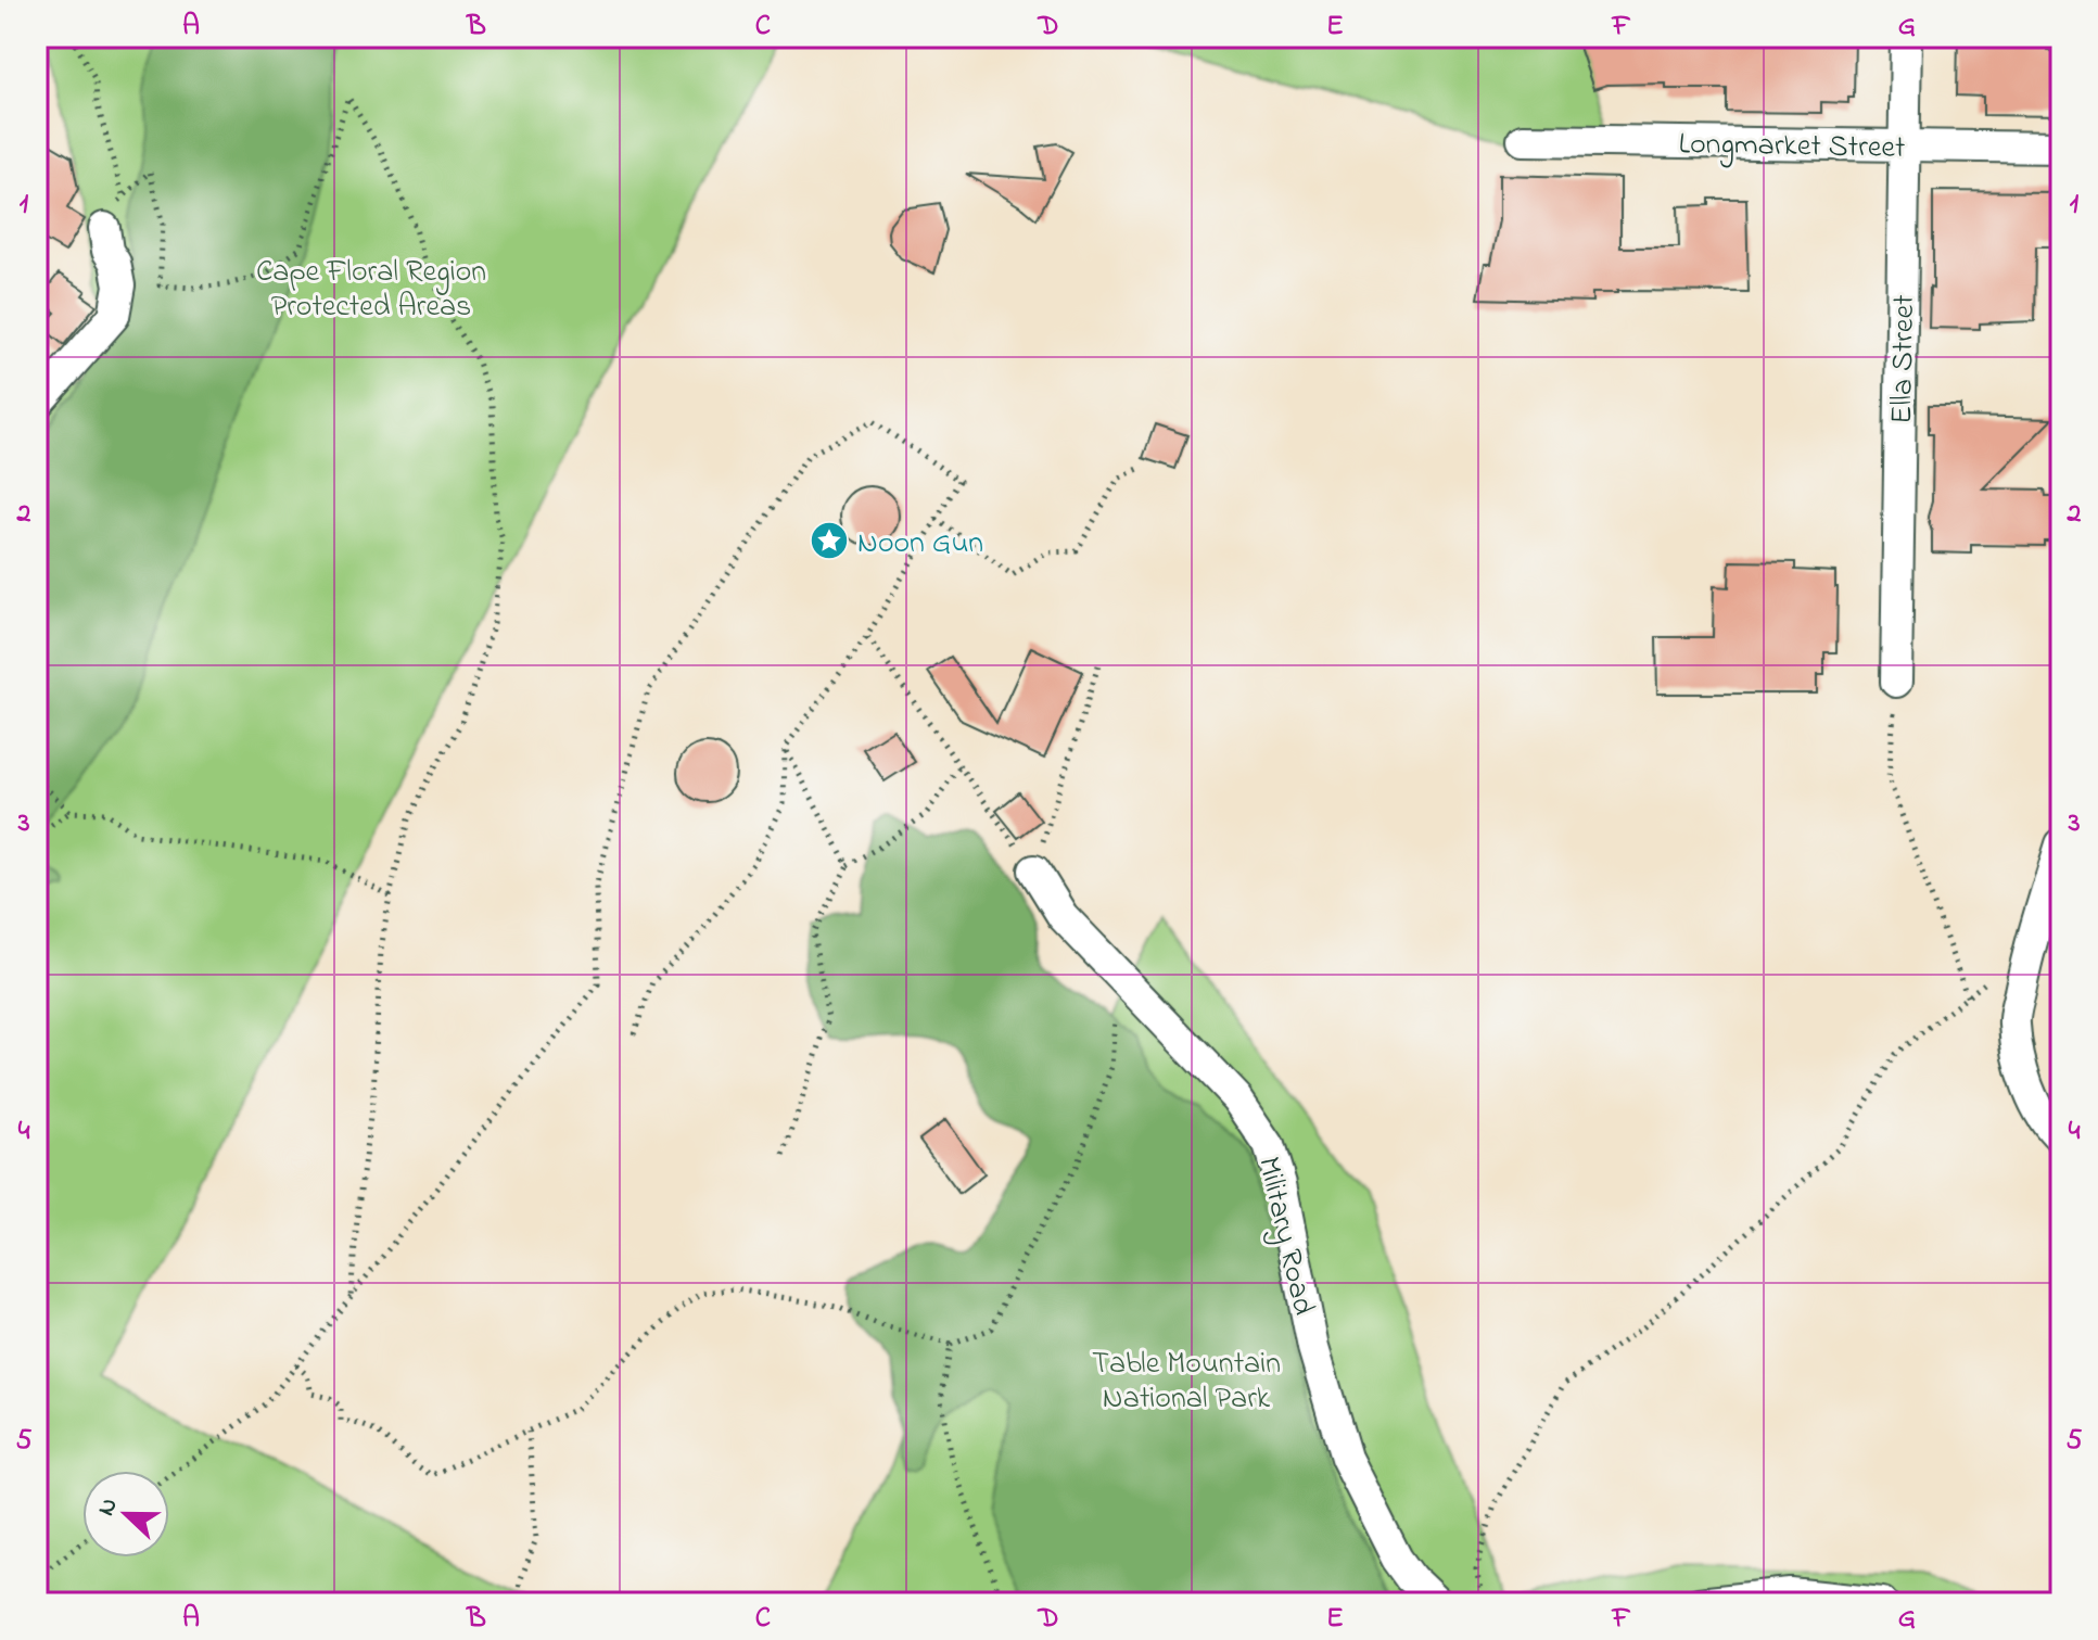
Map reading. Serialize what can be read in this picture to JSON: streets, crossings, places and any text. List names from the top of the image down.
{
  "streets": {
    "street": ["Longmarket Street", "Ella Street", "Military Road"]
  },
  "crossings": [
    ["Longmarket Street", "Ella Street"]
  ],
  "parks": ["Cape Floral Region Protected Areas", "Table Mountain National Park"],
  "places": {
    "place": ["Noon Gun"]
  },
  "north": "left",
  "grid": {
    "columns": [
      "A",
      "B",
      "C",
      "D",
      "E",
      "F",
      "G"
    ],
    "rows": [
      "1",
      "2",
      "3",
      "4",
      "5"
    ]
  }
}
